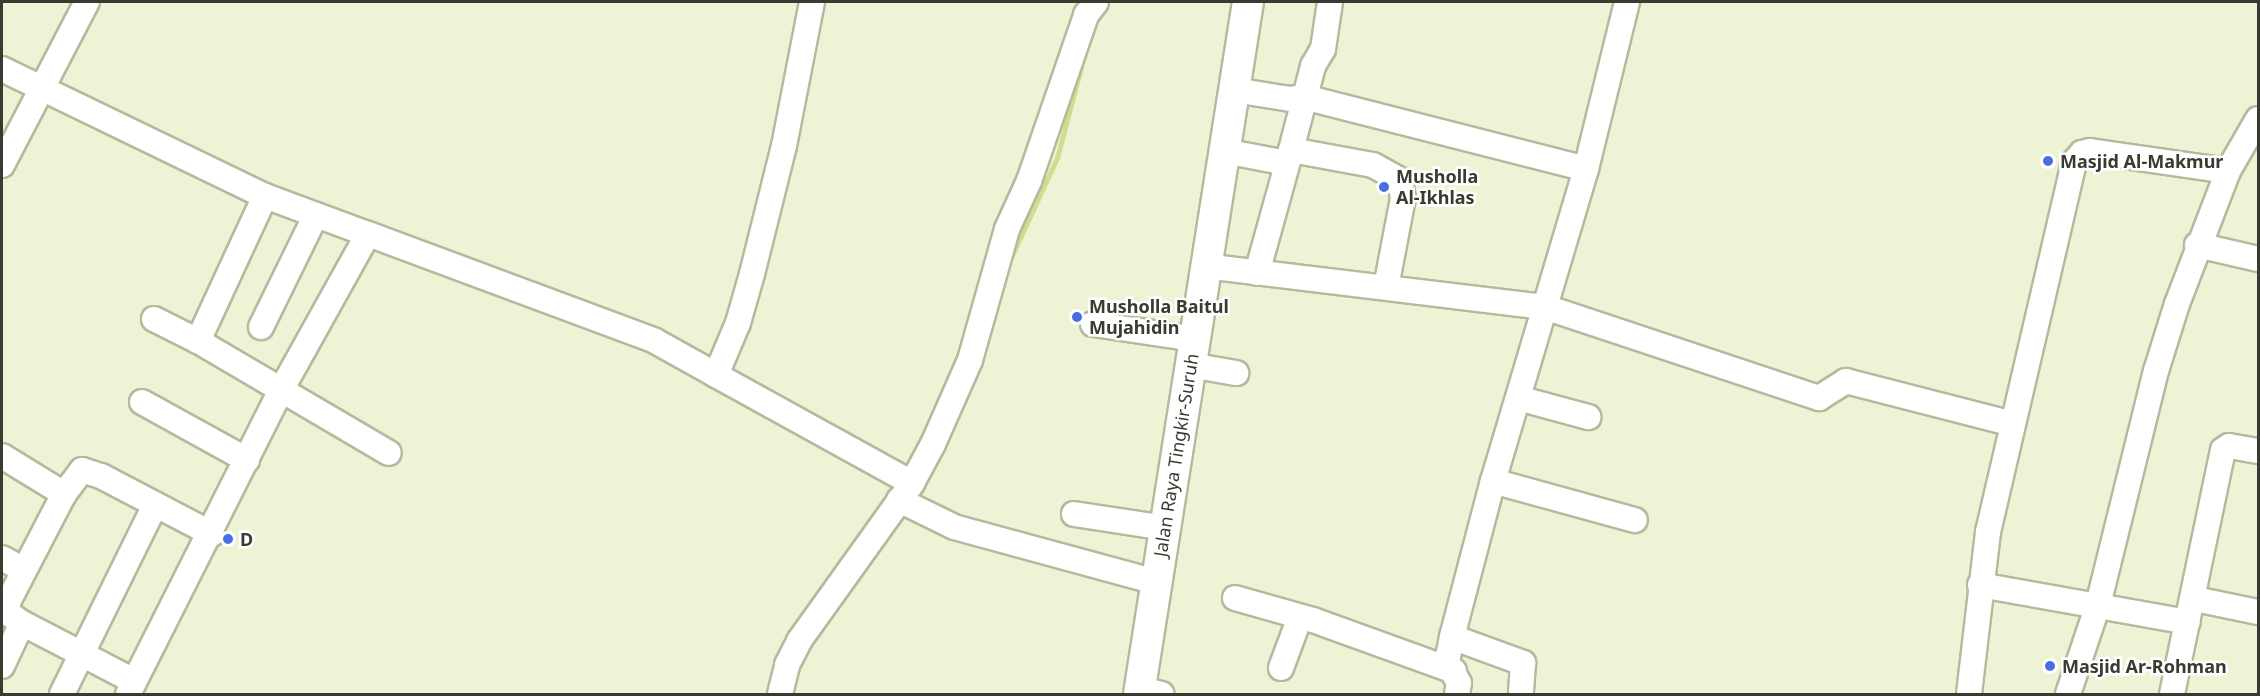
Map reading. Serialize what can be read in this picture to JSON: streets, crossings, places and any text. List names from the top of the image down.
{
  "streets": {
    "main road": ["Jalan Raya Tingkir-Suruh"]
  },
  "places": [
    "Masjid Al-Makmur",
    "Musholla Al-Ikhlas",
    "Musholla Baitul Mujahidin",
    "D",
    "Masjid Ar-Rohman"
  ]
}
